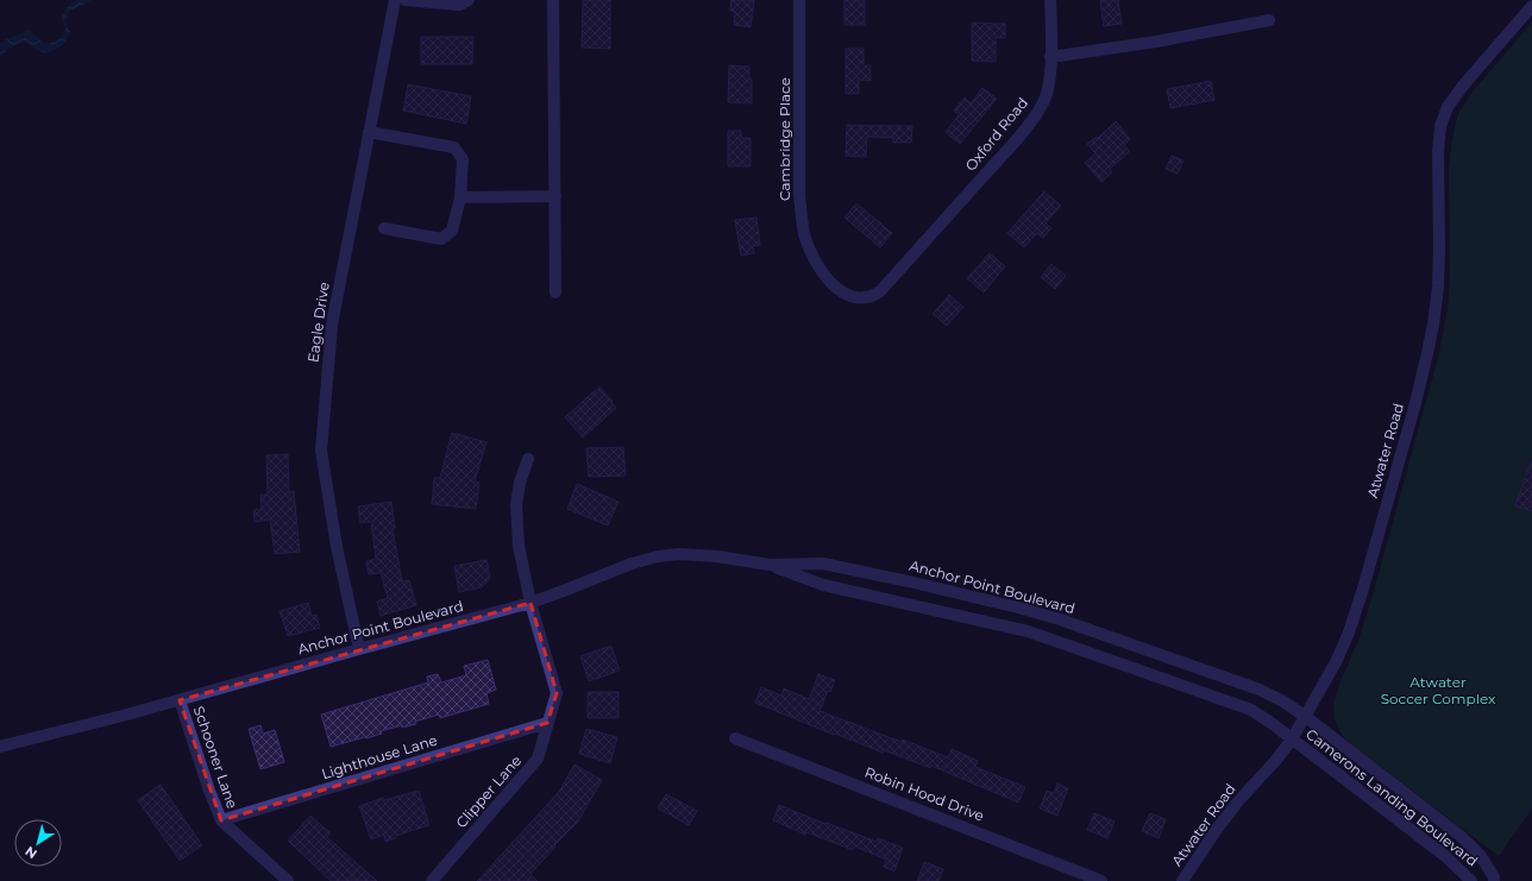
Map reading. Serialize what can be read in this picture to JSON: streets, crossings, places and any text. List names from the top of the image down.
{
  "streets": {
    "street": [
      "Oxford Road",
      "Cambridge Place",
      "Eagle Drive",
      "Atwater Road",
      "Anchor Point Boulevard",
      "Schooner Lane",
      "Lighthouse Lane",
      "Clipper Lane",
      "Robin Hood Drive",
      "Camerons Landing Boulevard"
    ]
  },
  "crossings": [
    ["Oxford Road", "Cambridge Place"],
    ["Eagle Drive", "Anchor Point Boulevard"],
    ["Atwater Road", "Anchor Point Boulevard"],
    ["Atwater Road", "Camerons Landing Boulevard"],
    ["Anchor Point Boulevard", "Schooner Lane"],
    ["Anchor Point Boulevard", "Clipper Lane"],
    ["Anchor Point Boulevard", "Camerons Landing Boulevard"],
    ["Schooner Lane", "Lighthouse Lane"],
    ["Lighthouse Lane", "Clipper Lane"]
  ],
  "parks": ["Atwater Soccer Complex"],
  "north": "bottom left"
}
